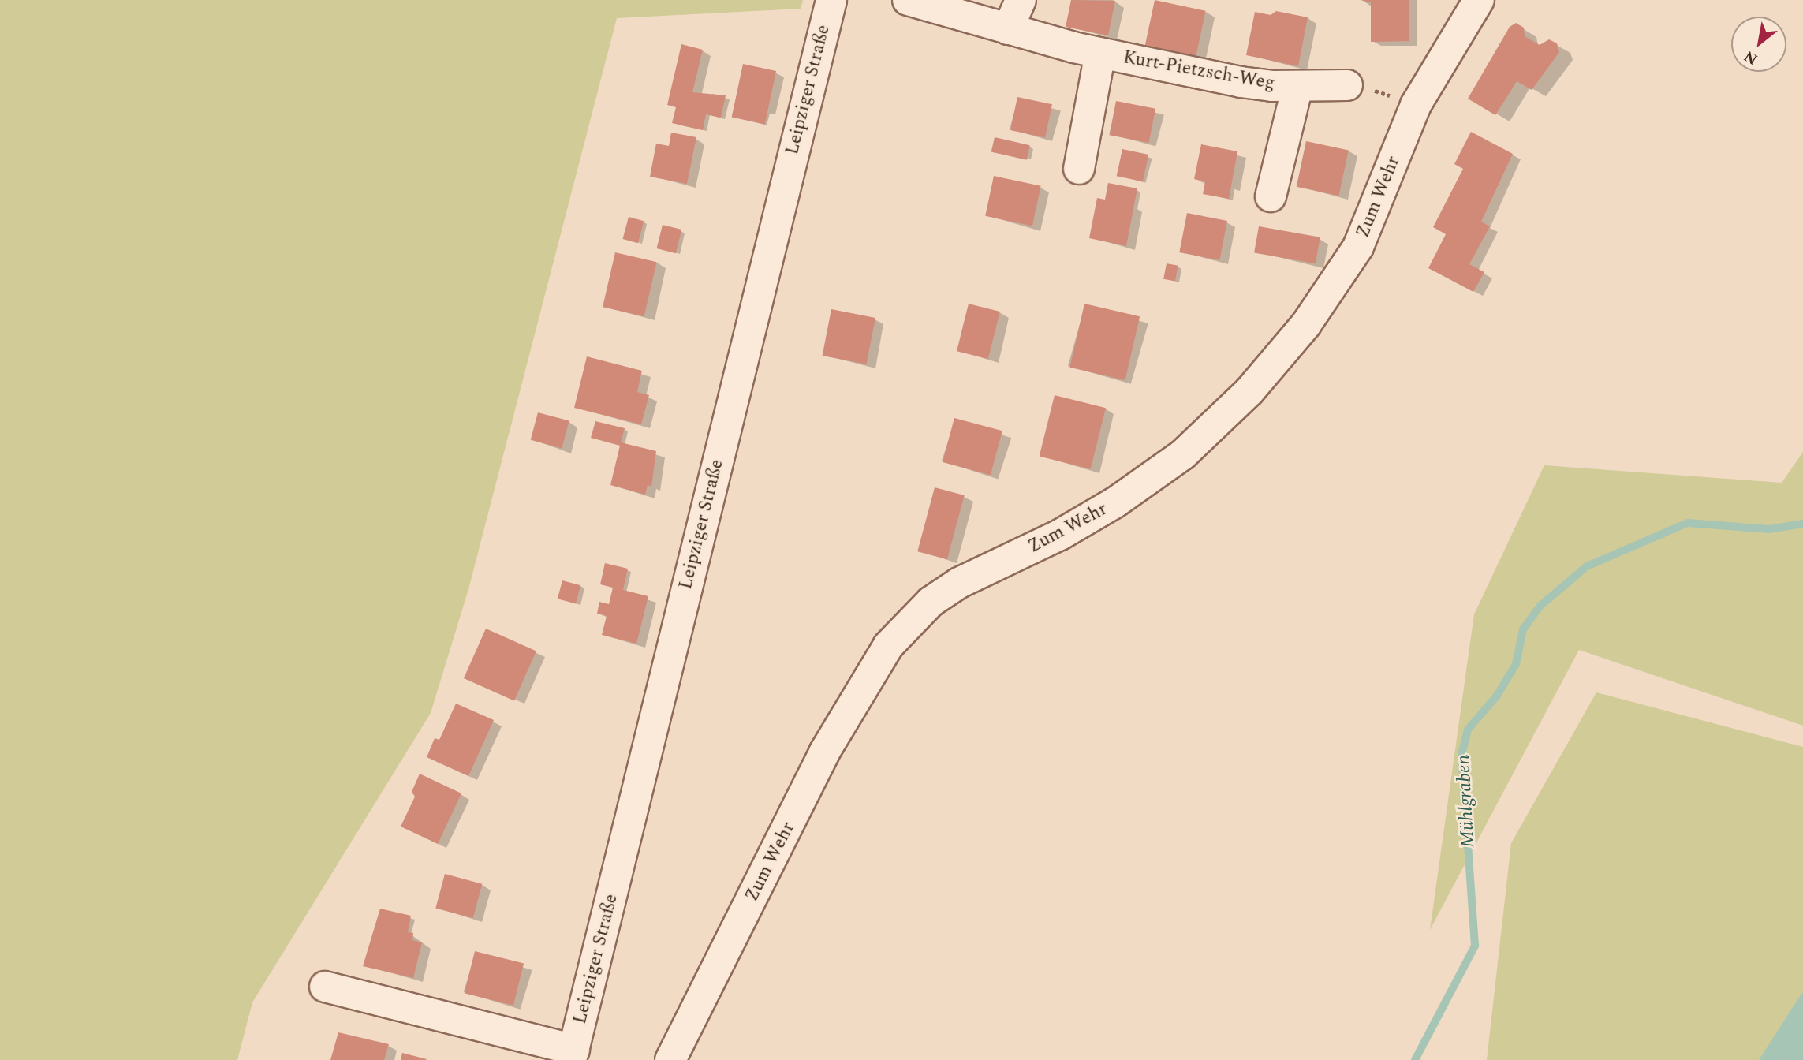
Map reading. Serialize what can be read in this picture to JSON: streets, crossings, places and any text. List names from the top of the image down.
{
  "streets": {
    "street": ["Kurt-Pietzsch-Weg", "Leipziger Straße", "Zum Wehr"]
  },
  "water": ["Mühlgraben"],
  "north": "bottom left"
}
